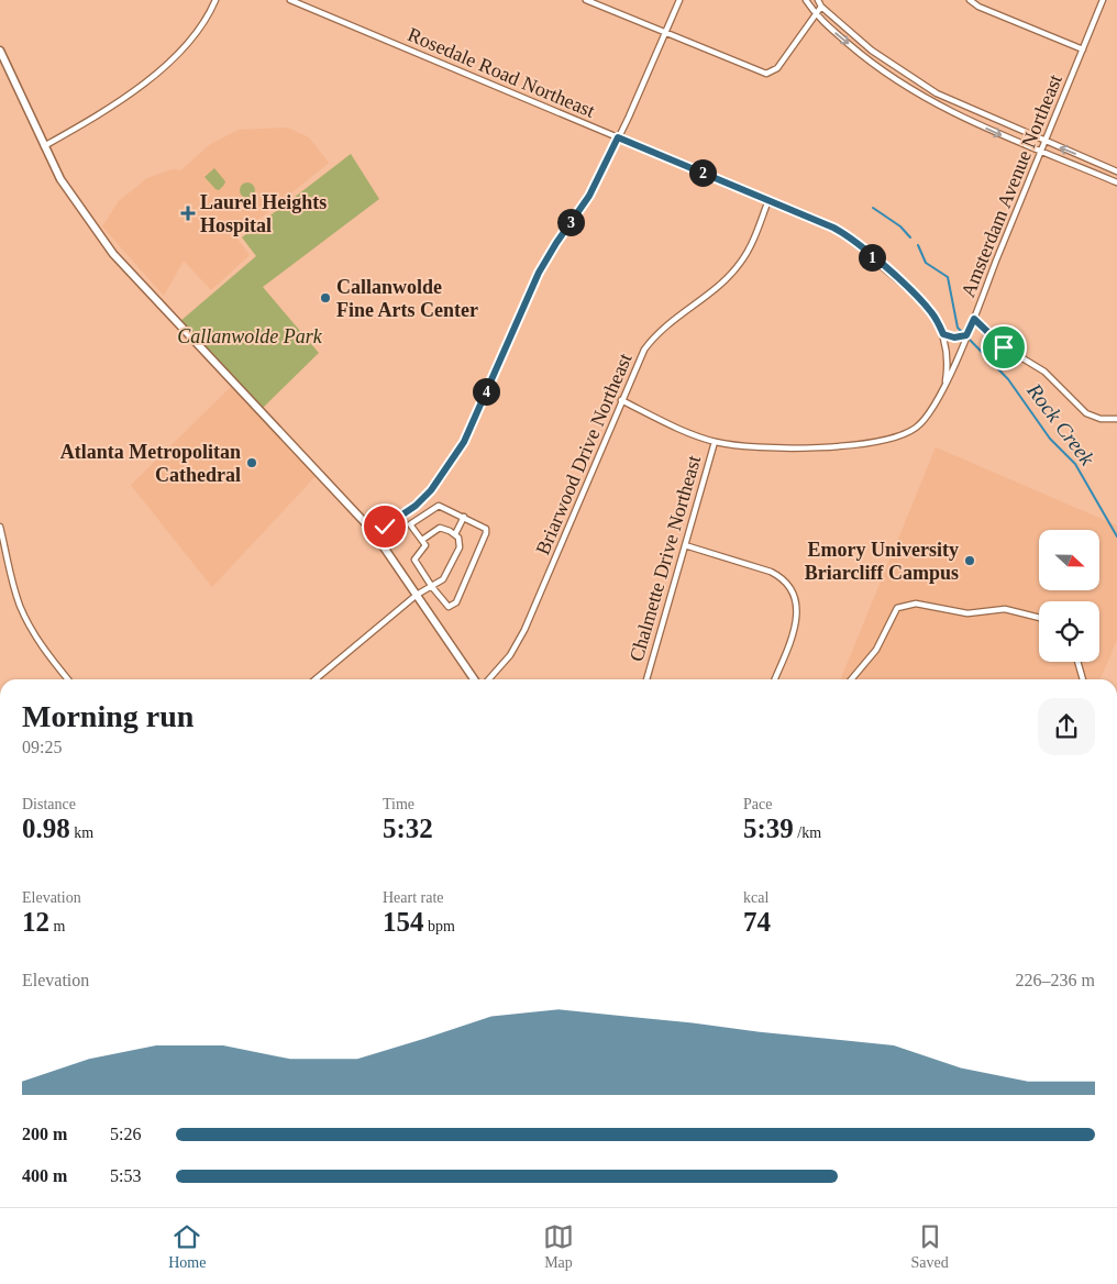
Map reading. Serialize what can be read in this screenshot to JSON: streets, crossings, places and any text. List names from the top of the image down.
{
  "streets": {
    "street": [
      "Rosedale Road Northeast",
      "Amsterdam Avenue Northeast",
      "Briarwood Drive Northeast",
      "Chalmette Drive Northeast"
    ]
  },
  "crossings": [
    ["Rosedale Road Northeast", "Amsterdam Avenue Northeast"],
    ["Rosedale Road Northeast", "Briarwood Drive Northeast"],
    ["Amsterdam Avenue Northeast", "Briarwood Drive Northeast"],
    ["Amsterdam Avenue Northeast", "Chalmette Drive Northeast"]
  ],
  "water": ["Rock Creek"],
  "parks": ["Callanwolde Park"],
  "places": {
    "health": ["Laurel Heights Hospital"],
    "other": ["Callanwolde Fine Arts Center", "Atlanta Metropolitan Cathedral", "Emory University Briarcliff Campus"]
  },
  "north": "right",
  "page": {
    "pins": [
      "2",
      "3",
      "1",
      "4"
    ],
    "heading": ["Morning run", "09:25"],
    "stats": [
      ["Distance", "0.98 km"],
      ["Time", "5:32"],
      ["Pace", "5:39 /km"],
      ["Elevation", "12 m"],
      ["Heart rate", "154 bpm"],
      ["kcal", "74"]
    ],
    "chart": ["Elevation", "226–236 m"],
    "list": [
      {
        "name": "200 m",
        "note": "5:26"
      },
      {
        "name": "400 m",
        "note": "5:53"
      }
    ],
    "tabs": ["Home", "Map", "Saved"]
  }
}
